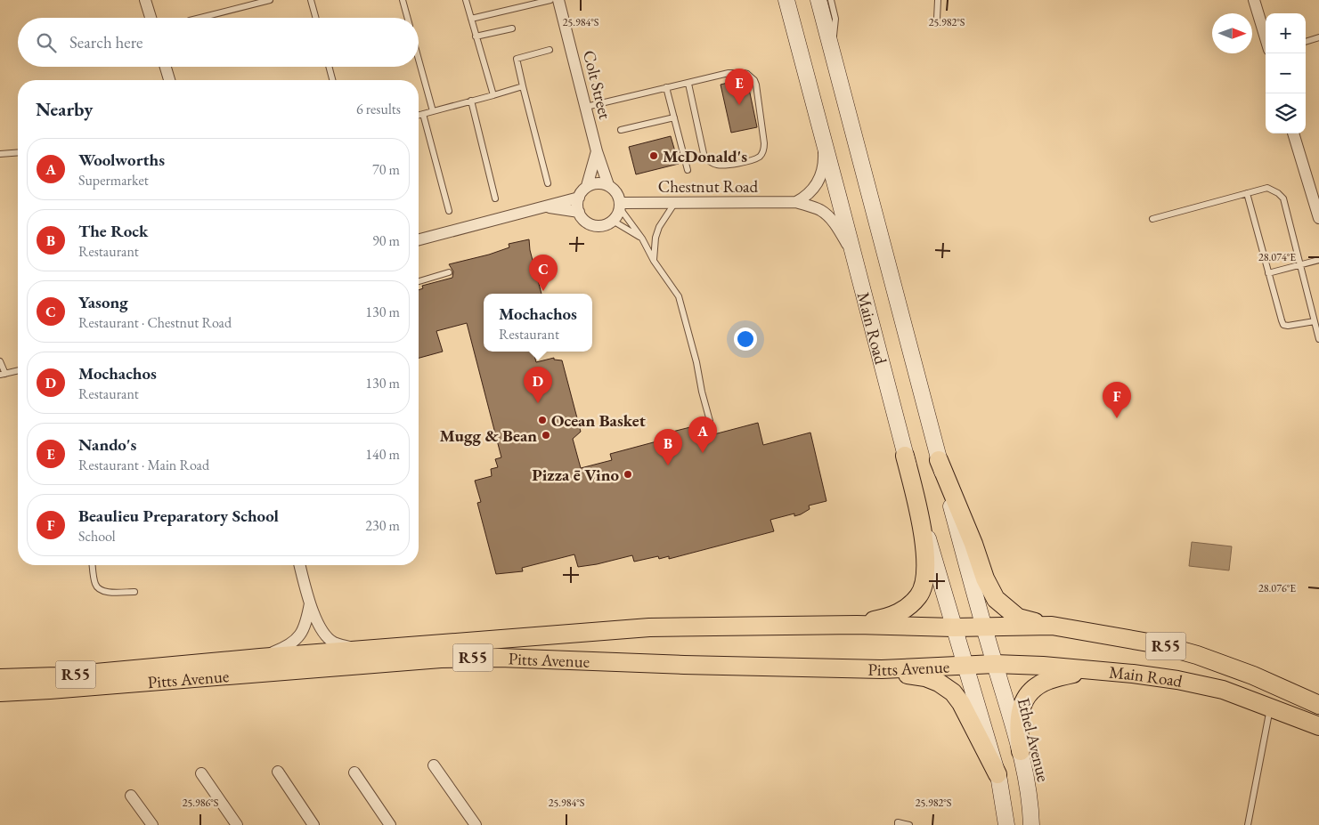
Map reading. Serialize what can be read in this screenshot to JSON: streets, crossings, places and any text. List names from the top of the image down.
{
  "streets": {
    "main road": [
      "Main Road",
      "R55",
      "Pitts Avenue",
      "Ethel Avenue"
    ],
    "street": ["Colt Street", "Chestnut Road"]
  },
  "crossings": [
    ["Colt Street", "Chestnut Road"],
    ["Chestnut Road", "Main Road"],
    ["Main Road", "Pitts Avenue"],
    ["Main Road", "Ethel Avenue"]
  ],
  "places": [
    "McDonald's",
    "Ocean Basket",
    "Mugg & Bean",
    "Pizza ē Vino"
  ],
  "north": "right",
  "page": {
    "map_buttons": ["+", "−"],
    "search": "Search here",
    "pins": [
      "E",
      "C",
      "D",
      "F",
      "A",
      "B"
    ],
    "heading": ["Nearby", "6 results"],
    "list": [
      {
        "mark": "A",
        "name": "Woolworths",
        "note": "Supermarket",
        "value": "70 m"
      },
      {
        "mark": "B",
        "name": "The Rock",
        "note": "Restaurant",
        "value": "90 m"
      },
      {
        "mark": "C",
        "name": "Yasong",
        "note": "Restaurant · Chestnut Road",
        "value": "130 m"
      },
      {
        "mark": "D",
        "name": "Mochachos",
        "note": "Restaurant",
        "value": "130 m"
      },
      {
        "mark": "E",
        "name": "Nando's",
        "note": "Restaurant · Main Road",
        "value": "140 m"
      },
      {
        "mark": "F",
        "name": "Beaulieu Preparatory School",
        "note": "School",
        "value": "230 m"
      }
    ],
    "popup": ["Mochachos", "Restaurant"]
  },
  "coordinates": [
    "25.984°S",
    "25.982°S",
    "28.074°E",
    "28.076°E",
    "25.986°S"
  ]
}
